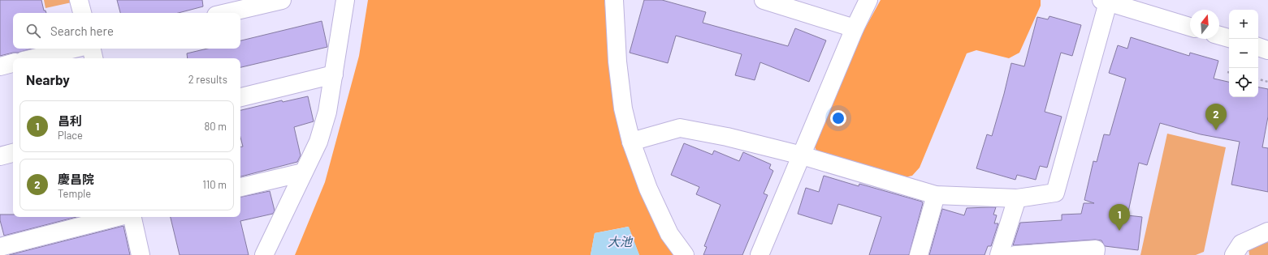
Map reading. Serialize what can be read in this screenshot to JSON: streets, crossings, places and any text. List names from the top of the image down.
{
  "water": ["大池"],
  "north": "top",
  "page": {
    "map_buttons": ["+", "−"],
    "search": "Search here",
    "heading": ["Nearby", "2 results"],
    "list": [
      {
        "mark": "1",
        "name": "昌利",
        "note": "Place",
        "value": "80 m"
      },
      {
        "mark": "2",
        "name": "慶昌院",
        "note": "Temple",
        "value": "110 m"
      }
    ],
    "pins": ["2", "1"]
  }
}
